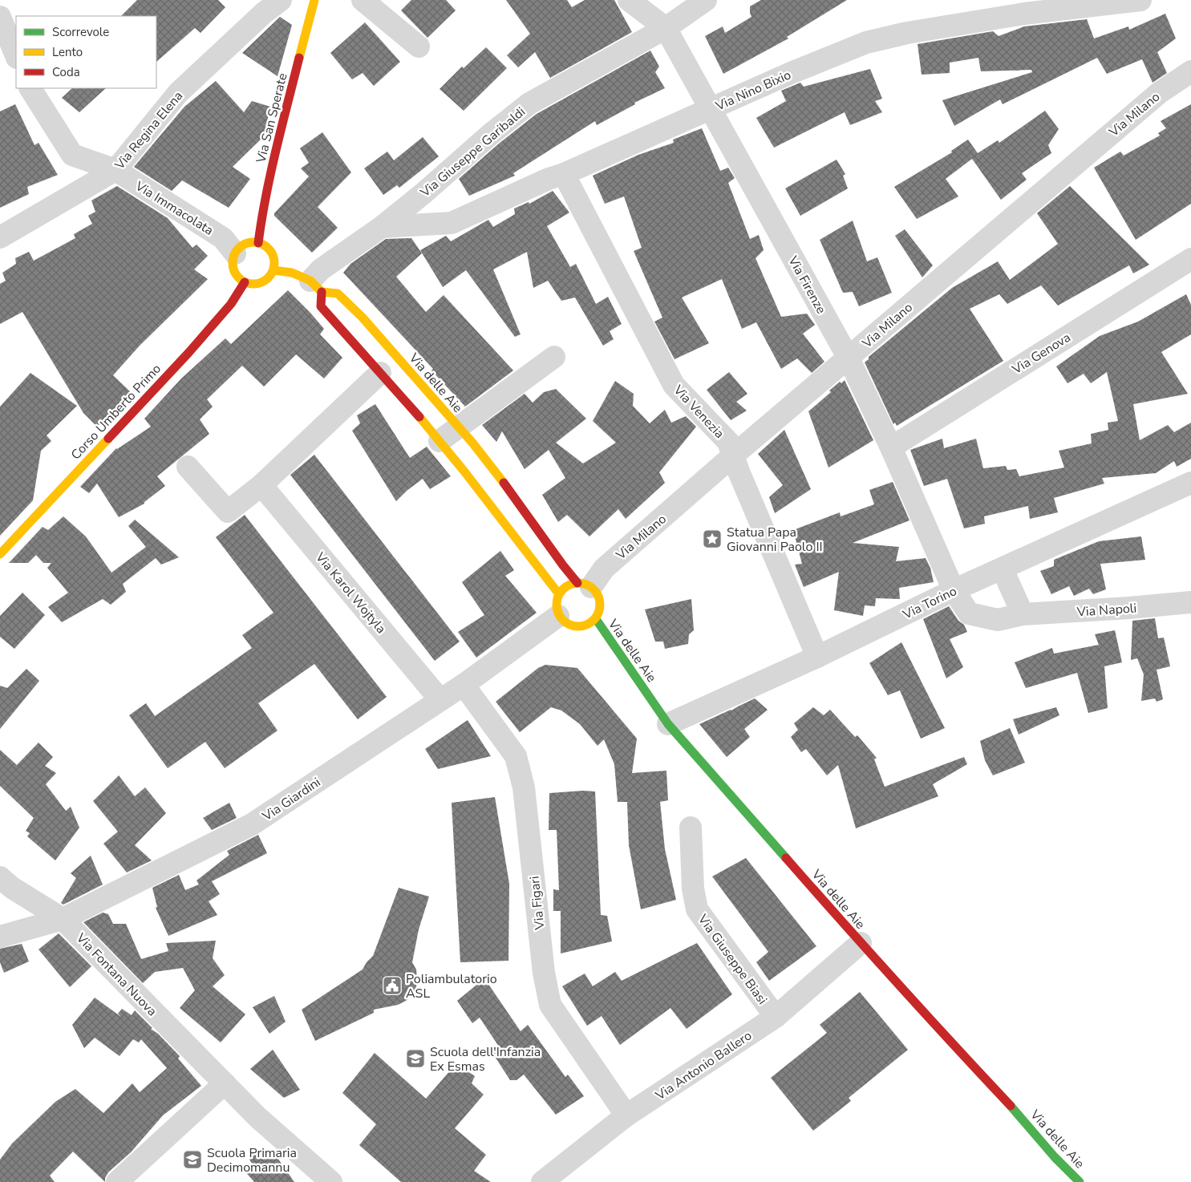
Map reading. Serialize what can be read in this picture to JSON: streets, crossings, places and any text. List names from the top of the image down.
{
  "streets": {
    "street": [
      "Via Nino Bixio",
      "Via Milano",
      "Via San Sperate",
      "Via Regina Elena",
      "Via Giuseppe Garibaldi",
      "Via Immacolata",
      "Via Firenze",
      "Via Genova",
      "Via delle Aie",
      "Corso Umberto Primo",
      "Via Venezia",
      "Via Karol Wojtyla",
      "Via Torino",
      "Via Napoli",
      "Via Giardini",
      "Via Figari",
      "Via Giuseppe Biasi",
      "Via Fontana Nuova",
      "Via Antonio Ballero"
    ]
  },
  "crossings": [
    ["Via Nino Bixio", "Via Giuseppe Garibaldi"],
    ["Via Nino Bixio", "Via Firenze"],
    ["Via Nino Bixio", "Via Venezia"],
    ["Via Milano", "Via Firenze"],
    ["Via Milano", "Via delle Aie"],
    ["Via Milano", "Via Venezia"],
    ["Via Milano", "Via Giardini"],
    ["Via San Sperate", "Via Immacolata"],
    ["Via San Sperate", "Via delle Aie"],
    ["Via San Sperate", "Corso Umberto Primo"],
    ["Via Regina Elena", "Via Immacolata"],
    ["Via Giuseppe Garibaldi", "Via Firenze"],
    ["Via Giuseppe Garibaldi", "Via delle Aie"],
    ["Via Immacolata", "Via delle Aie"],
    ["Via Immacolata", "Corso Umberto Primo"],
    ["Via Firenze", "Via Genova"],
    ["Via Firenze", "Via Torino"],
    ["Via Firenze", "Via Napoli"],
    ["Via delle Aie", "Corso Umberto Primo"],
    ["Via delle Aie", "Via Torino"],
    ["Via delle Aie", "Via Giardini"],
    ["Via delle Aie", "Via Antonio Ballero"],
    ["Via Venezia", "Via Torino"],
    ["Via Karol Wojtyla", "Via Giardini"],
    ["Via Torino", "Via Napoli"],
    ["Via Giardini", "Via Figari"],
    ["Via Giardini", "Via Fontana Nuova"],
    ["Via Figari", "Via Antonio Ballero"],
    ["Via Giuseppe Biasi", "Via Antonio Ballero"]
  ],
  "places": {
    "place": ["Statua Papa Giovanni Paolo II"],
    "public building": ["Poliambulatorio ASL"],
    "school or university": ["Scuola dell'Infanzia Ex Esmas", "Scuola Primaria Decimomannu"]
  },
  "legend": ["Scorrevole", "Lento", "Coda"]
}
